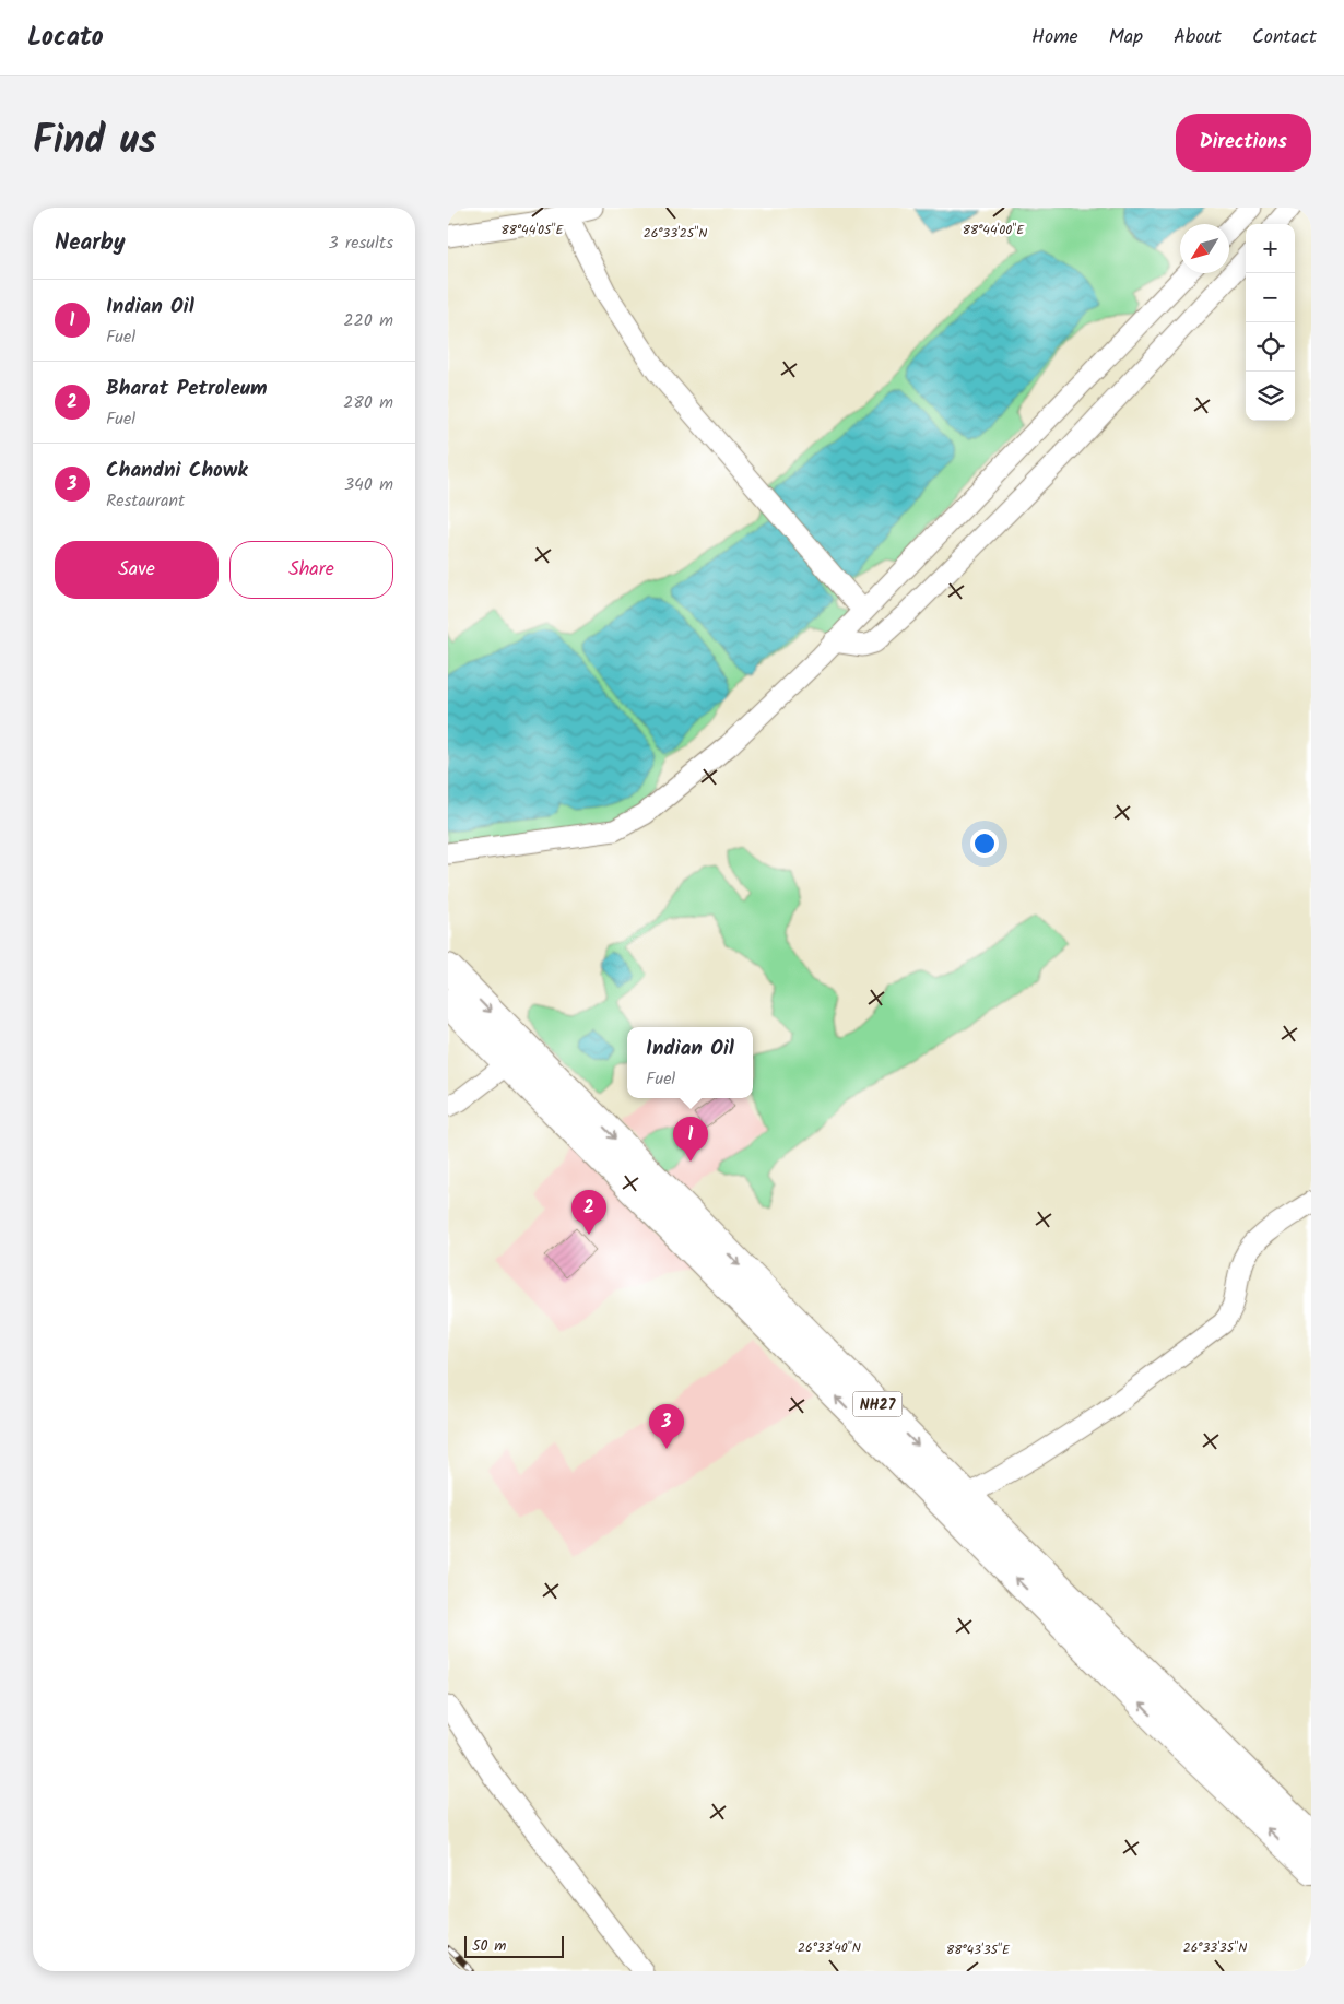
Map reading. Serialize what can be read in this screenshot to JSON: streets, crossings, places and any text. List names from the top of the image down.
{
  "streets": {
    "highway": ["NH27"]
  },
  "scale_bar": "50 m",
  "north": "bottom left",
  "page": {
    "header": "Locato",
    "nav": [
      "Home",
      "Map",
      "About",
      "Contact"
    ],
    "title": "Find us",
    "buttons": [
      "Directions",
      ["Save", "Share"]
    ],
    "heading": ["Nearby", "3 results"],
    "map_buttons": ["+", "−"],
    "list": [
      {
        "mark": "1",
        "name": "Indian Oil",
        "note": "Fuel",
        "value": "220 m"
      },
      {
        "mark": "2",
        "name": "Bharat Petroleum",
        "note": "Fuel",
        "value": "280 m"
      },
      {
        "mark": "3",
        "name": "Chandni Chowk",
        "note": "Restaurant",
        "value": "340 m"
      }
    ],
    "popup": ["Indian Oil", "Fuel"],
    "pins": ["1", "2", "3"],
    "scale": "50 m"
  },
  "coordinates": [
    "88°44'05\"E",
    "88°44'00\"E",
    "26°33'25\"N",
    "26°33'40\"N",
    "26°33'35\"N",
    "88°43'35\"E"
  ]
}
